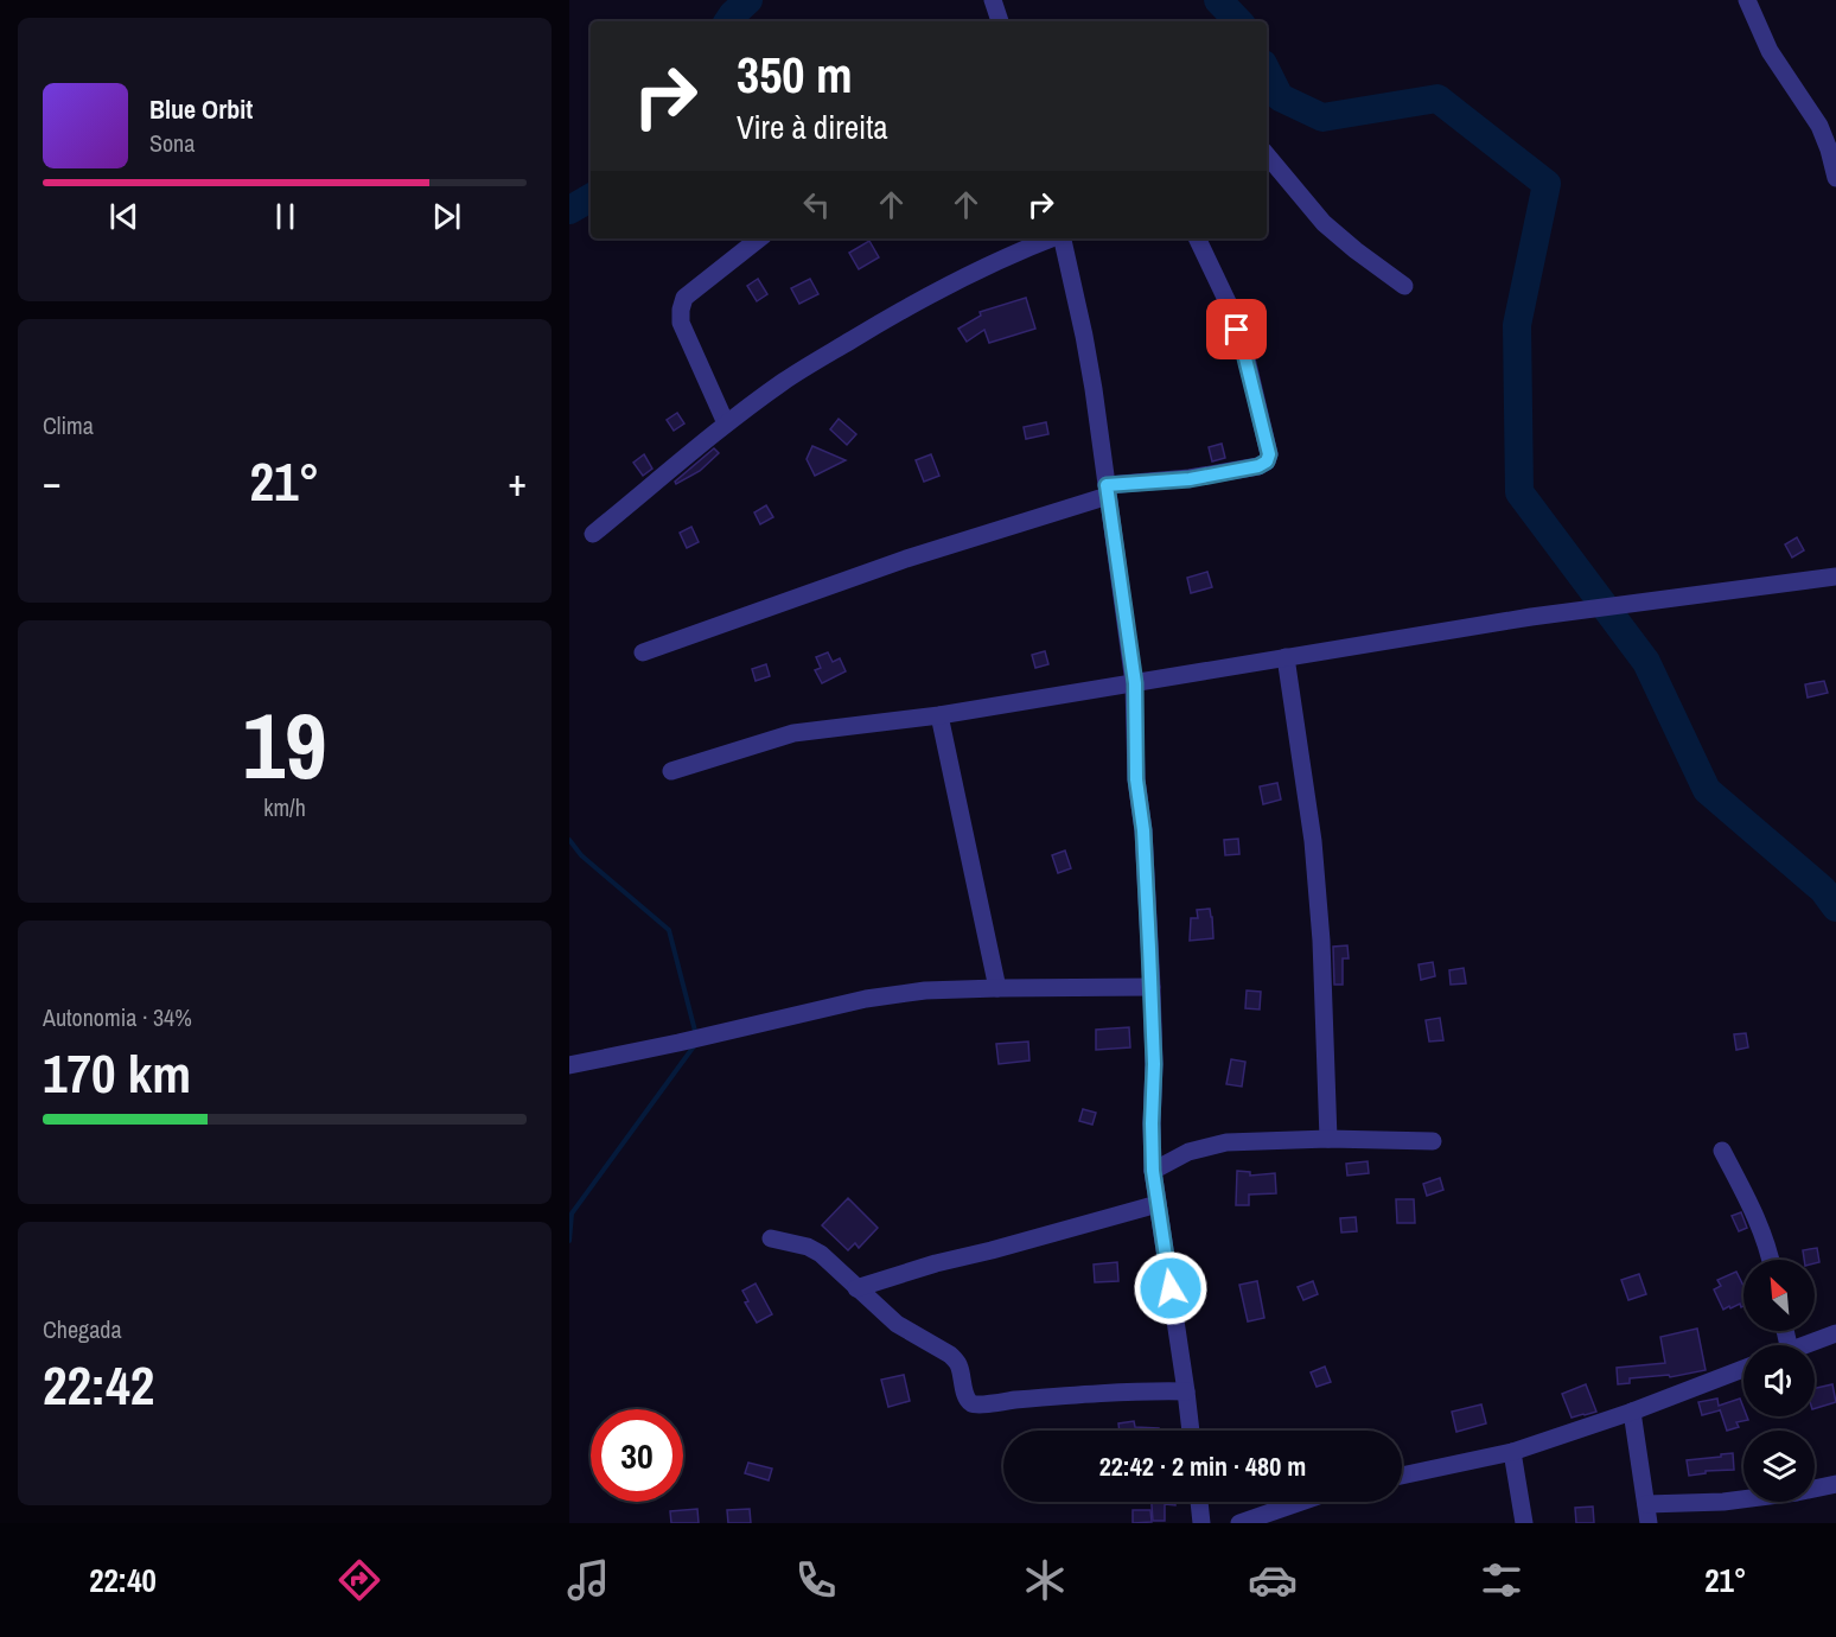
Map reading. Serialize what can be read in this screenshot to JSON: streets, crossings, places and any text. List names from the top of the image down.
{
  "north": "top left",
  "page": {
    "turn": ["350 m", "Vire à direita"],
    "song": ["Blue Orbit", "Sona"],
    "tile": [
      "Clima",
      ["19", "km/h"],
      ["Autonomia · 34%", "170 km"],
      ["Chegada", "22:42"]
    ],
    "heat": ["−", "21°", "+"],
    "limit": "30",
    "trip": "22:42 · 2 min · 480 m",
    "tabs": ["22:40", "21°"]
  }
}
